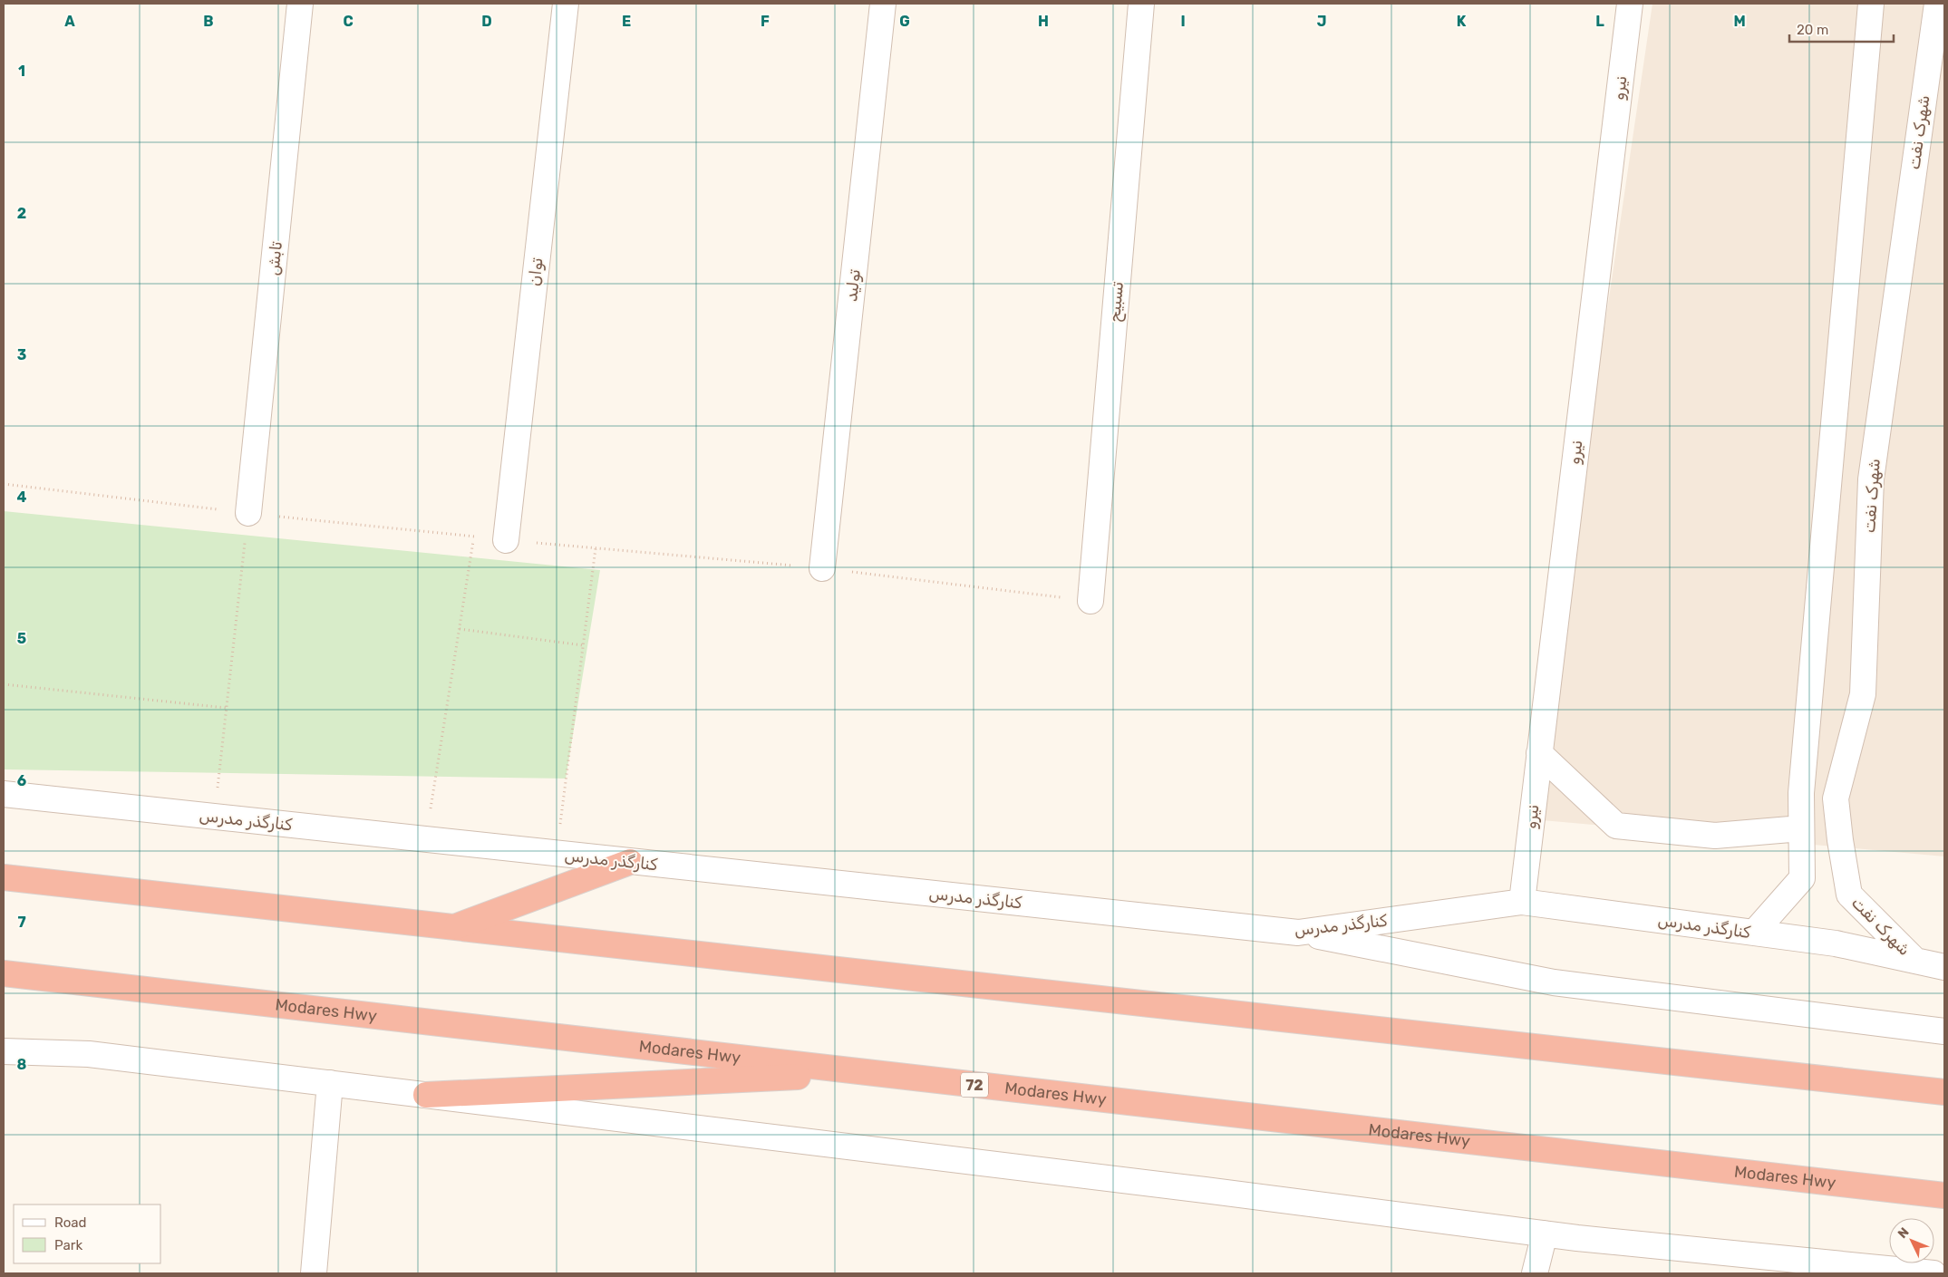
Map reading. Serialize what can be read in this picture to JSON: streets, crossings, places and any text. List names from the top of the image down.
{
  "streets": {
    "highway": ["Modares Hwy", "72"],
    "street": [
      "نیرو",
      "شهرک نفت",
      "تابش",
      "توان",
      "تولید",
      "تسبیح",
      "کنارگذر مدرس"
    ]
  },
  "crossings": [
    ["نیرو", "کنارگذر مدرس"],
    ["شهرک نفت", "کنارگذر مدرس"]
  ],
  "legend": ["Road", "Park"],
  "scale_bar": "20 m",
  "north": "top left",
  "grid": {
    "columns": [
      "A",
      "B",
      "C",
      "D",
      "E",
      "F",
      "G",
      "H",
      "I",
      "J",
      "K",
      "L",
      "M"
    ],
    "rows": [
      "1",
      "2",
      "3",
      "4",
      "5",
      "6",
      "7",
      "8"
    ]
  }
}
